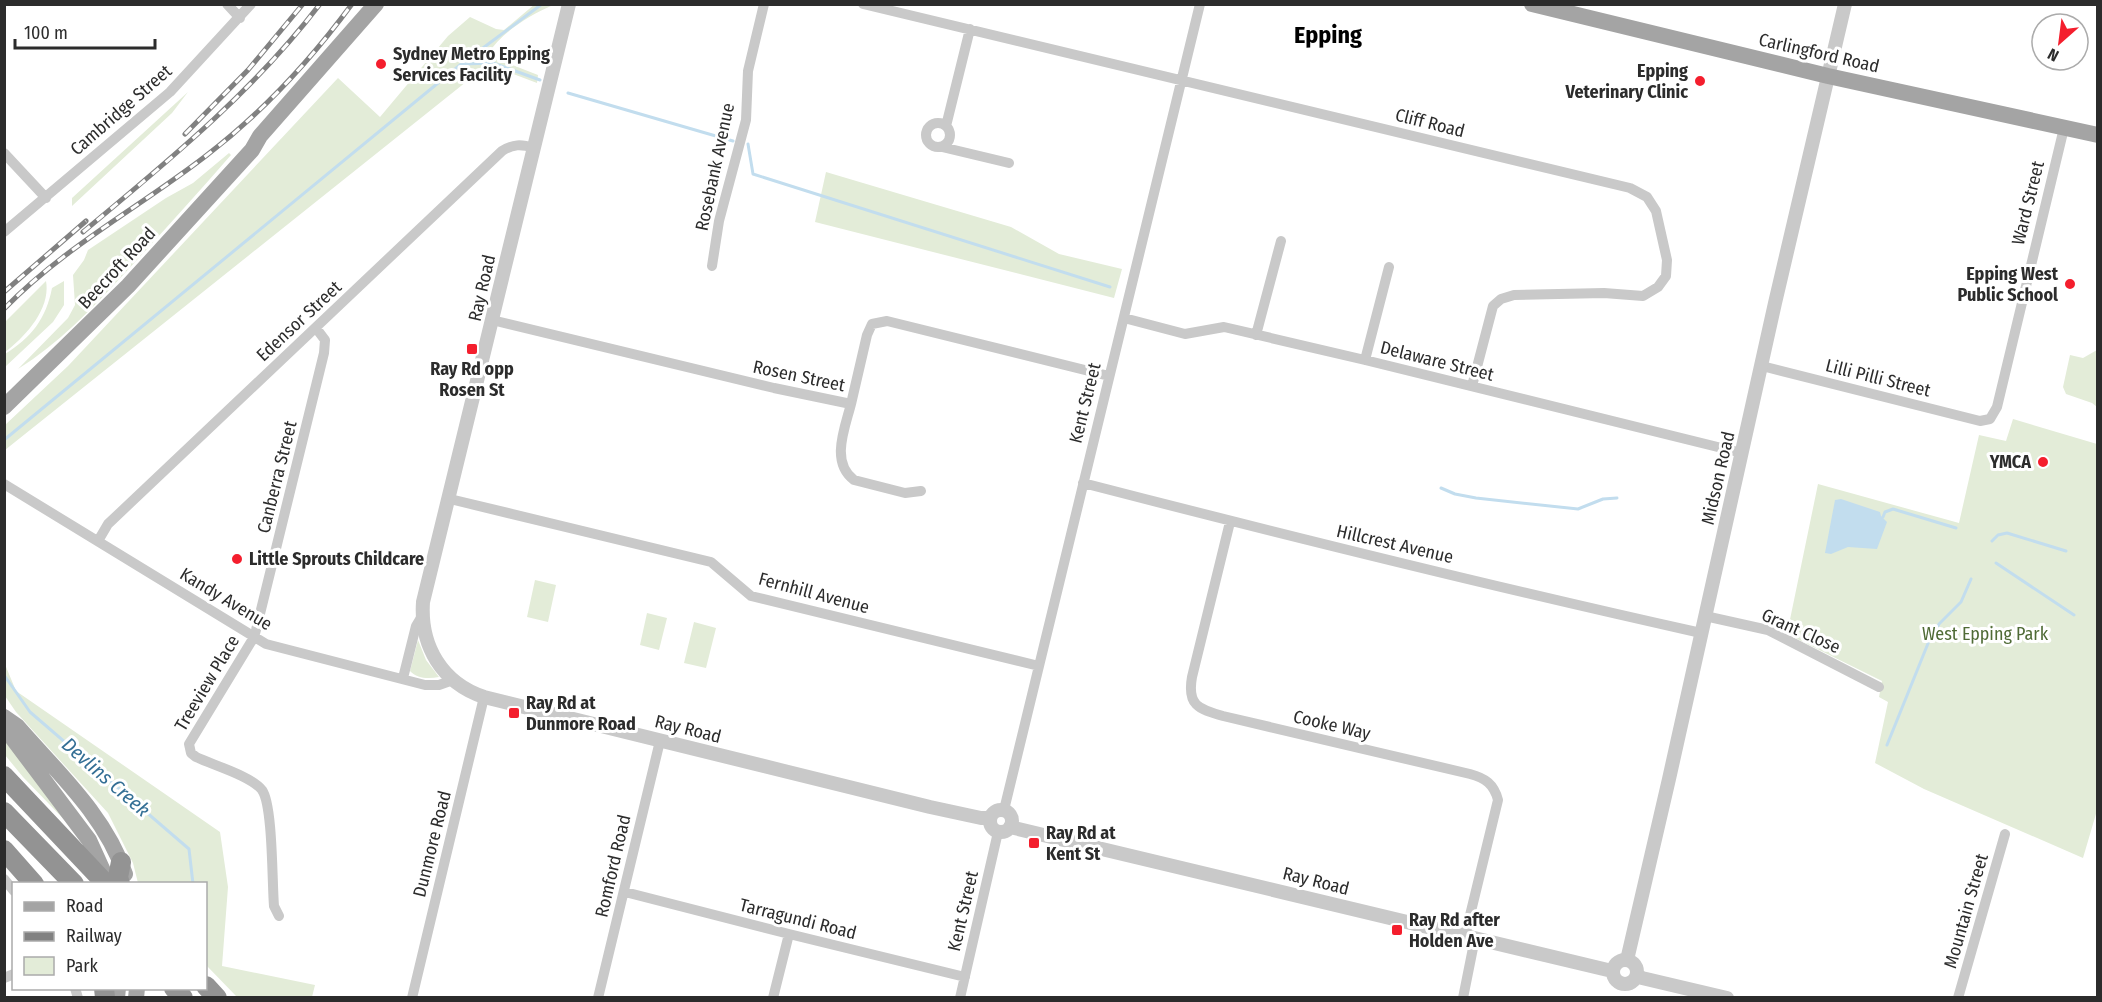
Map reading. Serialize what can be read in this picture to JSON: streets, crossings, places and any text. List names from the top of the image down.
{
  "streets": {
    "main road": ["Carlingford Road", "Beecroft Road"],
    "street": [
      "Cambridge Street",
      "Cliff Road",
      "Rosebank Avenue",
      "Ward Street",
      "Ray Road",
      "Edensor Street",
      "Delaware Street",
      "Rosen Street",
      "Lilli Pilli Street",
      "Kent Street",
      "Canberra Street",
      "Midson Road",
      "Hillcrest Avenue",
      "Fernhill Avenue",
      "Kandy Avenue",
      "Grant Close",
      "Treeview Place",
      "Cooke Way",
      "Dunmore Road",
      "Romford Road",
      "Mountain Street",
      "Tarragundi Road"
    ]
  },
  "crossings": [
    ["Carlingford Road", "Ward Street"],
    ["Carlingford Road", "Midson Road"],
    ["Cliff Road", "Delaware Street"],
    ["Cliff Road", "Kent Street"],
    ["Ward Street", "Lilli Pilli Street"],
    ["Ray Road", "Edensor Street"],
    ["Ray Road", "Rosen Street"],
    ["Ray Road", "Kent Street"],
    ["Ray Road", "Midson Road"],
    ["Ray Road", "Fernhill Avenue"],
    ["Ray Road", "Kandy Avenue"],
    ["Ray Road", "Cooke Way"],
    ["Ray Road", "Dunmore Road"],
    ["Ray Road", "Romford Road"],
    ["Edensor Street", "Canberra Street"],
    ["Edensor Street", "Kandy Avenue"],
    ["Delaware Street", "Kent Street"],
    ["Delaware Street", "Midson Road"],
    ["Rosen Street", "Kent Street"],
    ["Lilli Pilli Street", "Midson Road"],
    ["Kent Street", "Hillcrest Avenue"],
    ["Kent Street", "Fernhill Avenue"],
    ["Kent Street", "Tarragundi Road"],
    ["Canberra Street", "Kandy Avenue"],
    ["Canberra Street", "Treeview Place"],
    ["Midson Road", "Hillcrest Avenue"],
    ["Midson Road", "Grant Close"],
    ["Hillcrest Avenue", "Cooke Way"],
    ["Kandy Avenue", "Treeview Place"],
    ["Romford Road", "Tarragundi Road"]
  ],
  "districts": ["Epping"],
  "water": ["Devlins Creek"],
  "parks": ["West Epping Park"],
  "places": {
    "other": [
      "Sydney Metro Epping Services Facility",
      "Epping Veterinary Clinic",
      "Epping West Public School",
      "YMCA",
      "Little Sprouts Childcare"
    ],
    "transit": [
      "Ray Rd opp Rosen St",
      "Ray Rd at Dunmore Road",
      "Ray Rd at Kent St",
      "Ray Rd after Holden Ave"
    ]
  },
  "legend": ["Road", "Railway", "Park"],
  "scale_bar": "100 m",
  "north": "bottom left"
}
